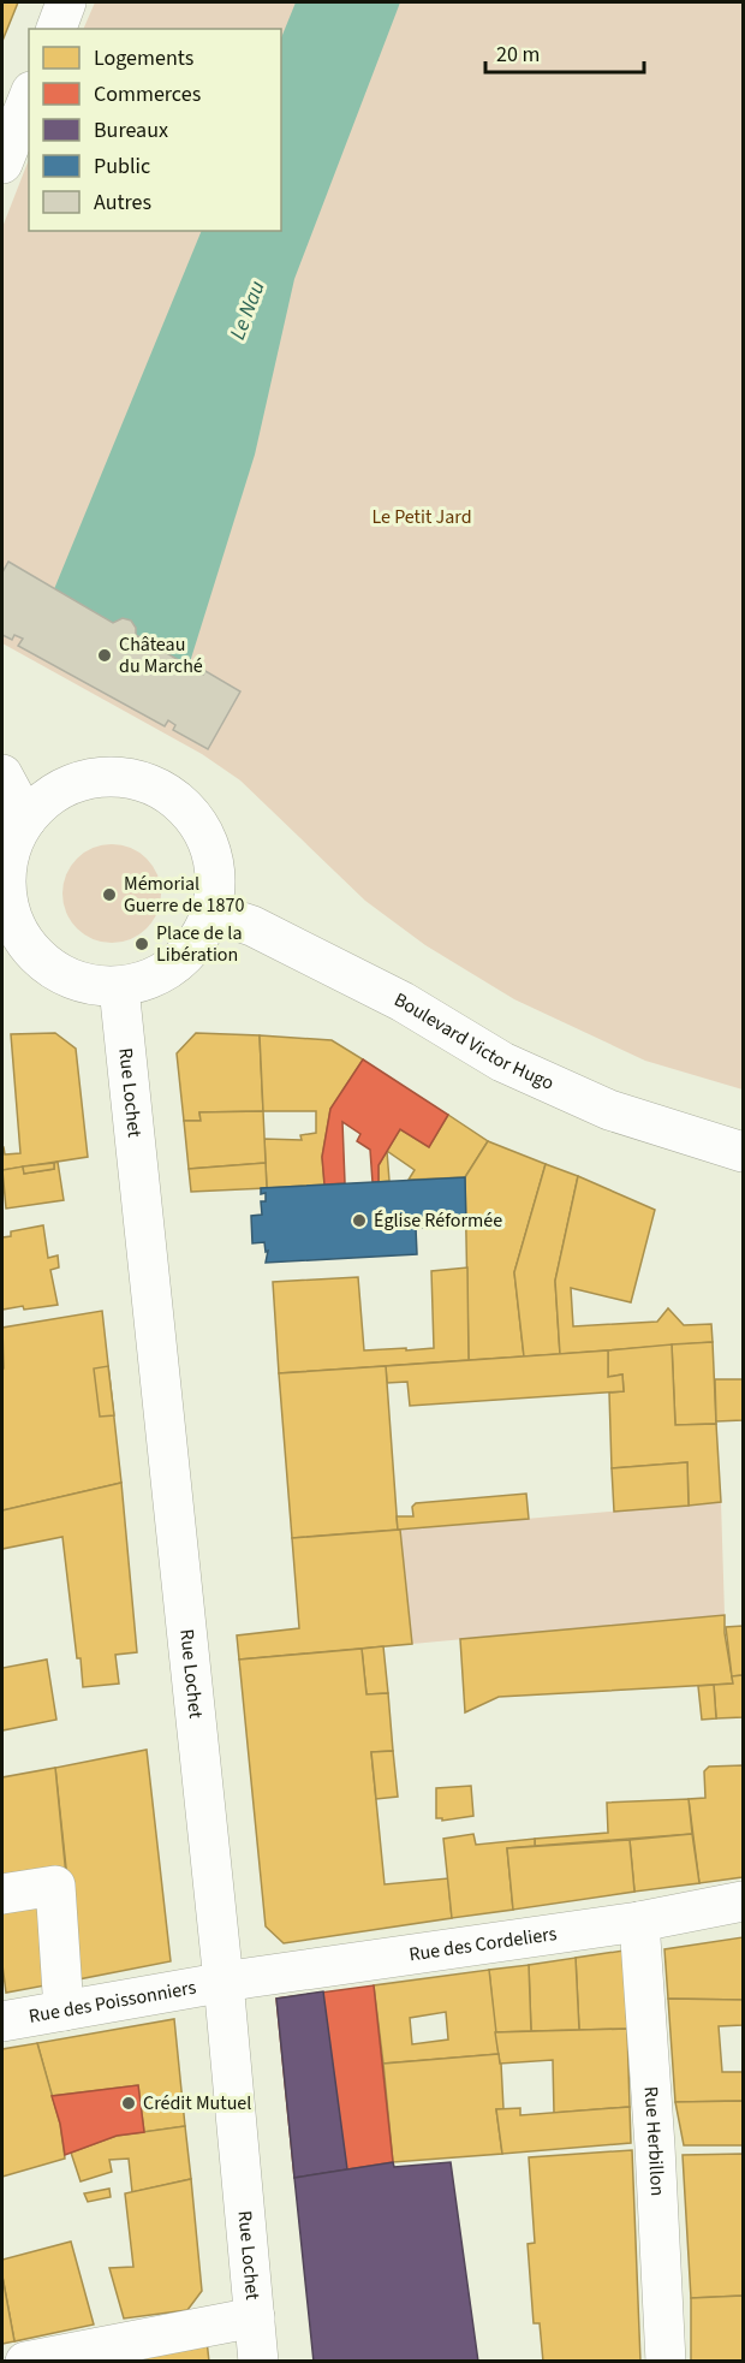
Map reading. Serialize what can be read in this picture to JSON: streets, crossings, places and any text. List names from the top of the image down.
{
  "streets": {
    "street": [
      "Boulevard Victor Hugo",
      "Rue Lochet",
      "Rue des Cordeliers",
      "Rue des Poissonniers",
      "Rue Herbillon"
    ]
  },
  "crossings": [
    ["Boulevard Victor Hugo", "Rue Lochet"],
    ["Rue Lochet", "Rue des Cordeliers"],
    ["Rue Lochet", "Rue des Poissonniers"],
    ["Rue des Cordeliers", "Rue des Poissonniers"],
    ["Rue des Cordeliers", "Rue Herbillon"]
  ],
  "water": ["Le Nau"],
  "parks": ["Le Petit Jard"],
  "places": [
    "Château du Marché",
    "Mémorial Guerre de 1870",
    "Place de la Libération",
    "Église Réformée",
    "Crédit Mutuel"
  ],
  "legend": [
    "Logements",
    "Commerces",
    "Bureaux",
    "Public",
    "Autres"
  ],
  "scale_bar": "20 m"
}
